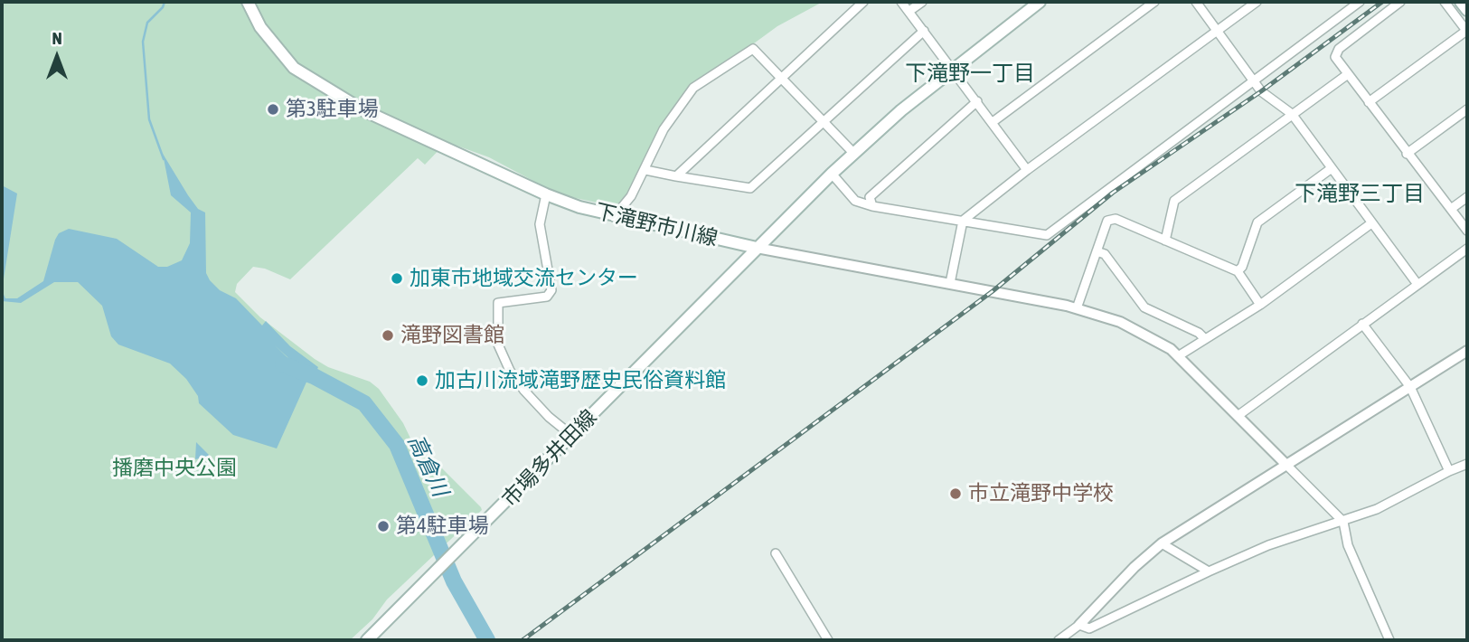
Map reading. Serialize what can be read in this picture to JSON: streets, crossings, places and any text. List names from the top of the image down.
{
  "streets": {
    "main road": ["下滝野市川線", "市場多井田線"]
  },
  "crossings": [
    ["下滝野市川線", "市場多井田線"]
  ],
  "districts": ["下滝野一丁目", "下滝野三丁目"],
  "water": ["高倉川"],
  "parks": ["播磨中央公園"],
  "places": [
    "第3駐車場",
    "加東市地域交流センター",
    "滝野図書館",
    "加古川流域滝野歴史民俗資料館",
    "市立滝野中学校",
    "第4駐車場"
  ],
  "north": "top"
}
